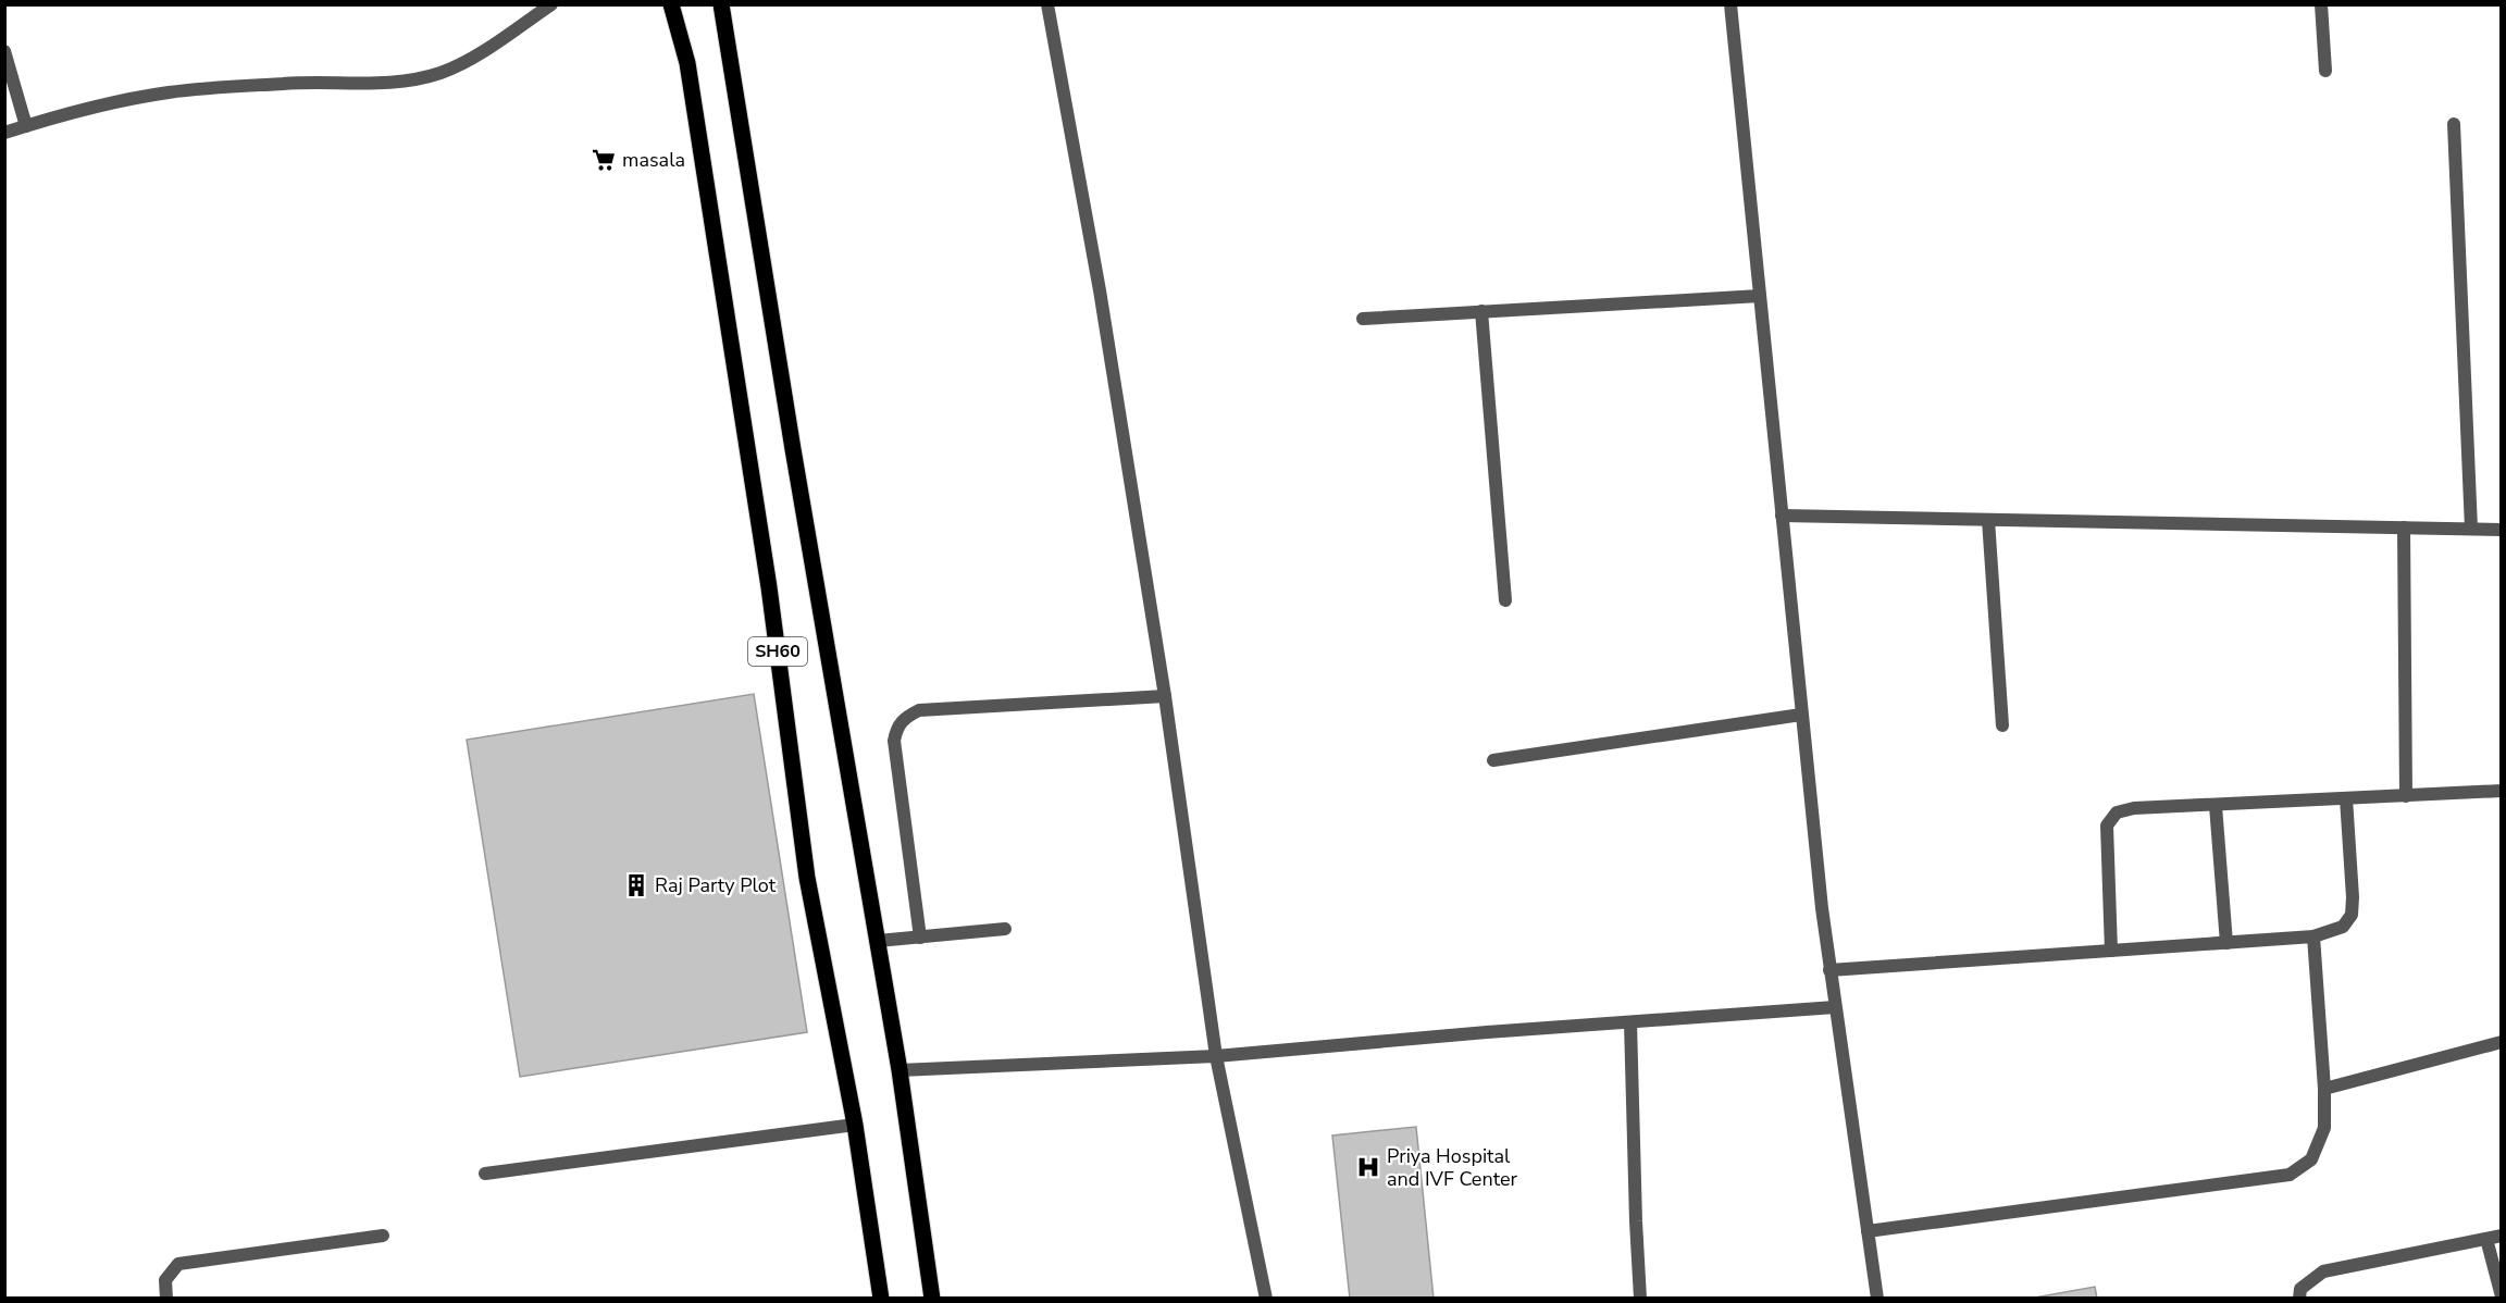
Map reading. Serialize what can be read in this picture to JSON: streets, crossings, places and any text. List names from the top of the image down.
{
  "streets": {
    "main road": ["SH60"]
  },
  "places": {
    "supermarket": ["masala"],
    "building": ["Raj Party Plot"],
    "hospital": ["Priya Hospital and IVF Center"]
  }
}
